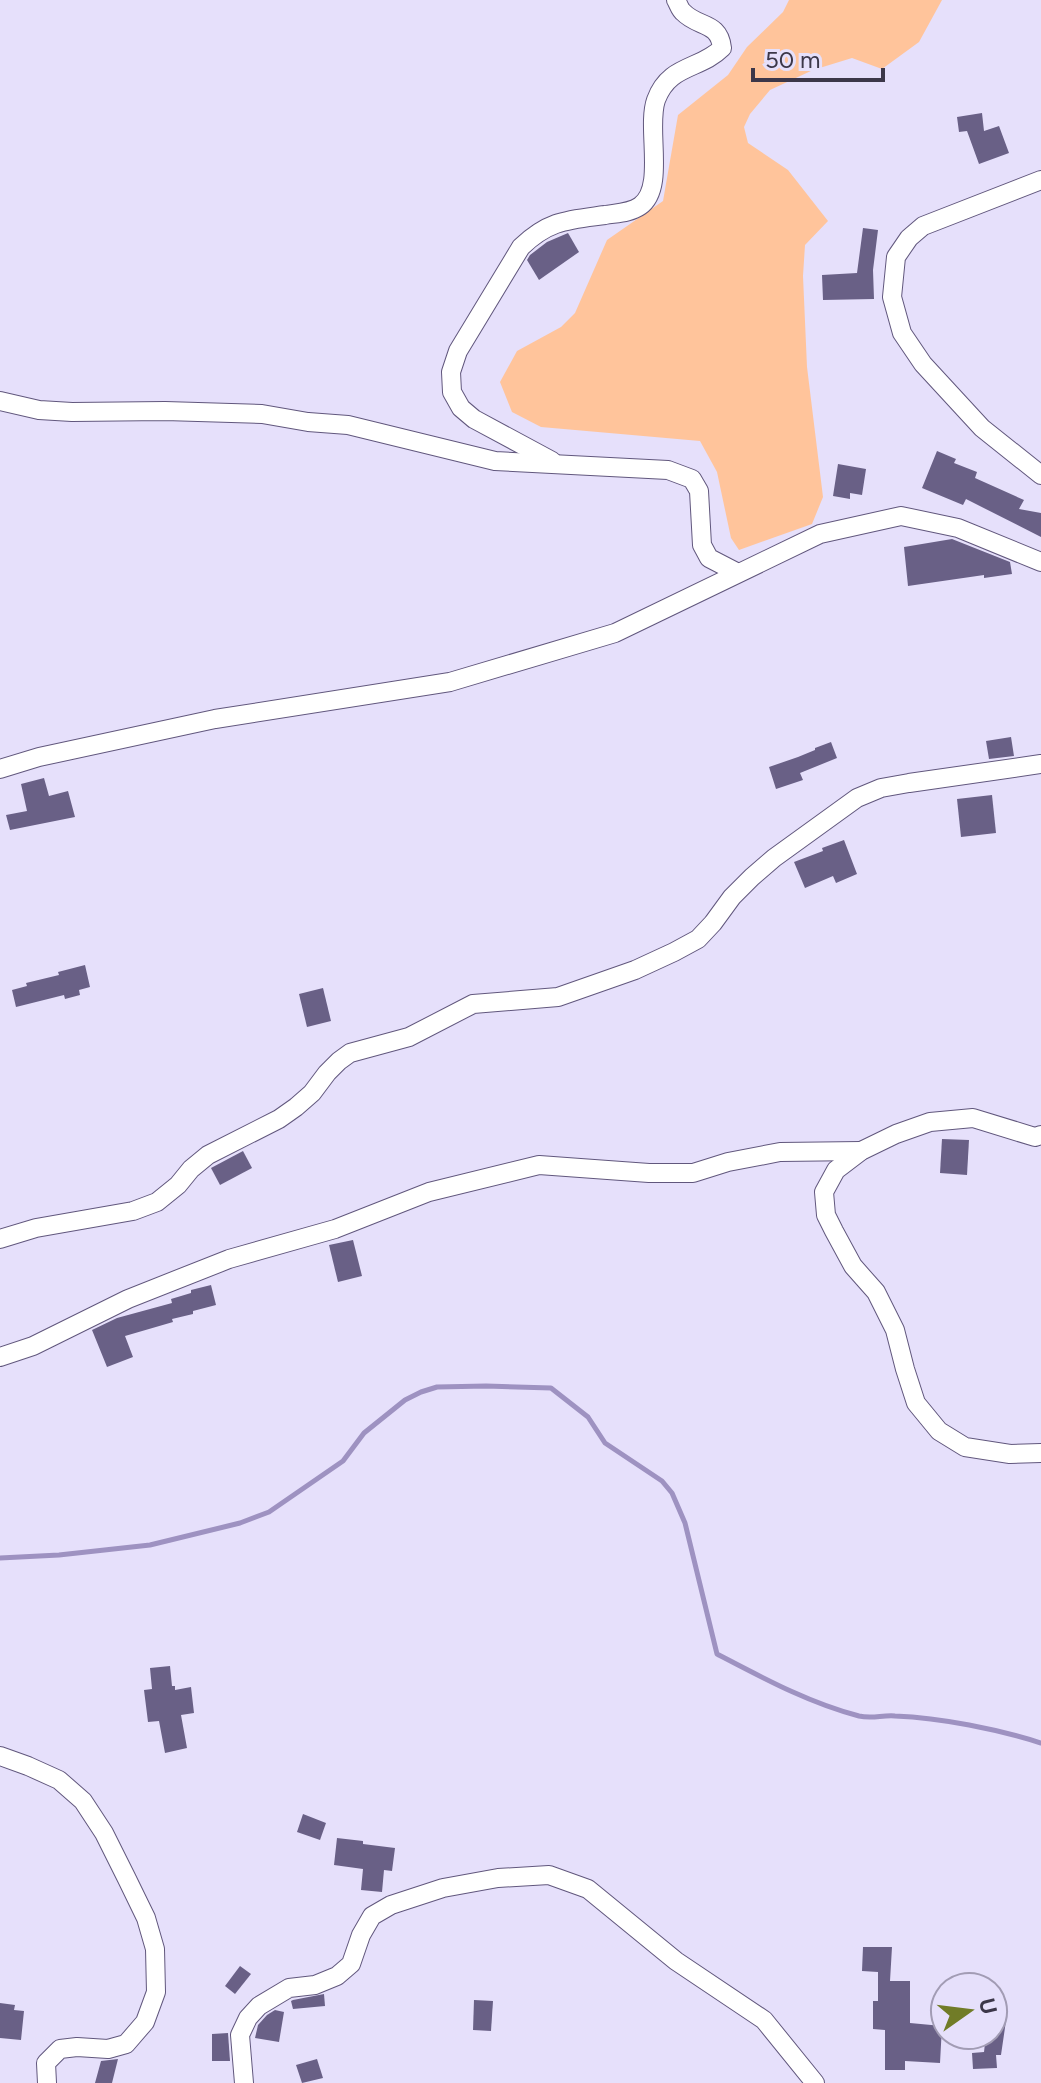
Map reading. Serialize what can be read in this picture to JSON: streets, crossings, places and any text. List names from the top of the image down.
{
  "scale_bar": "50 m",
  "north": "right"
}
